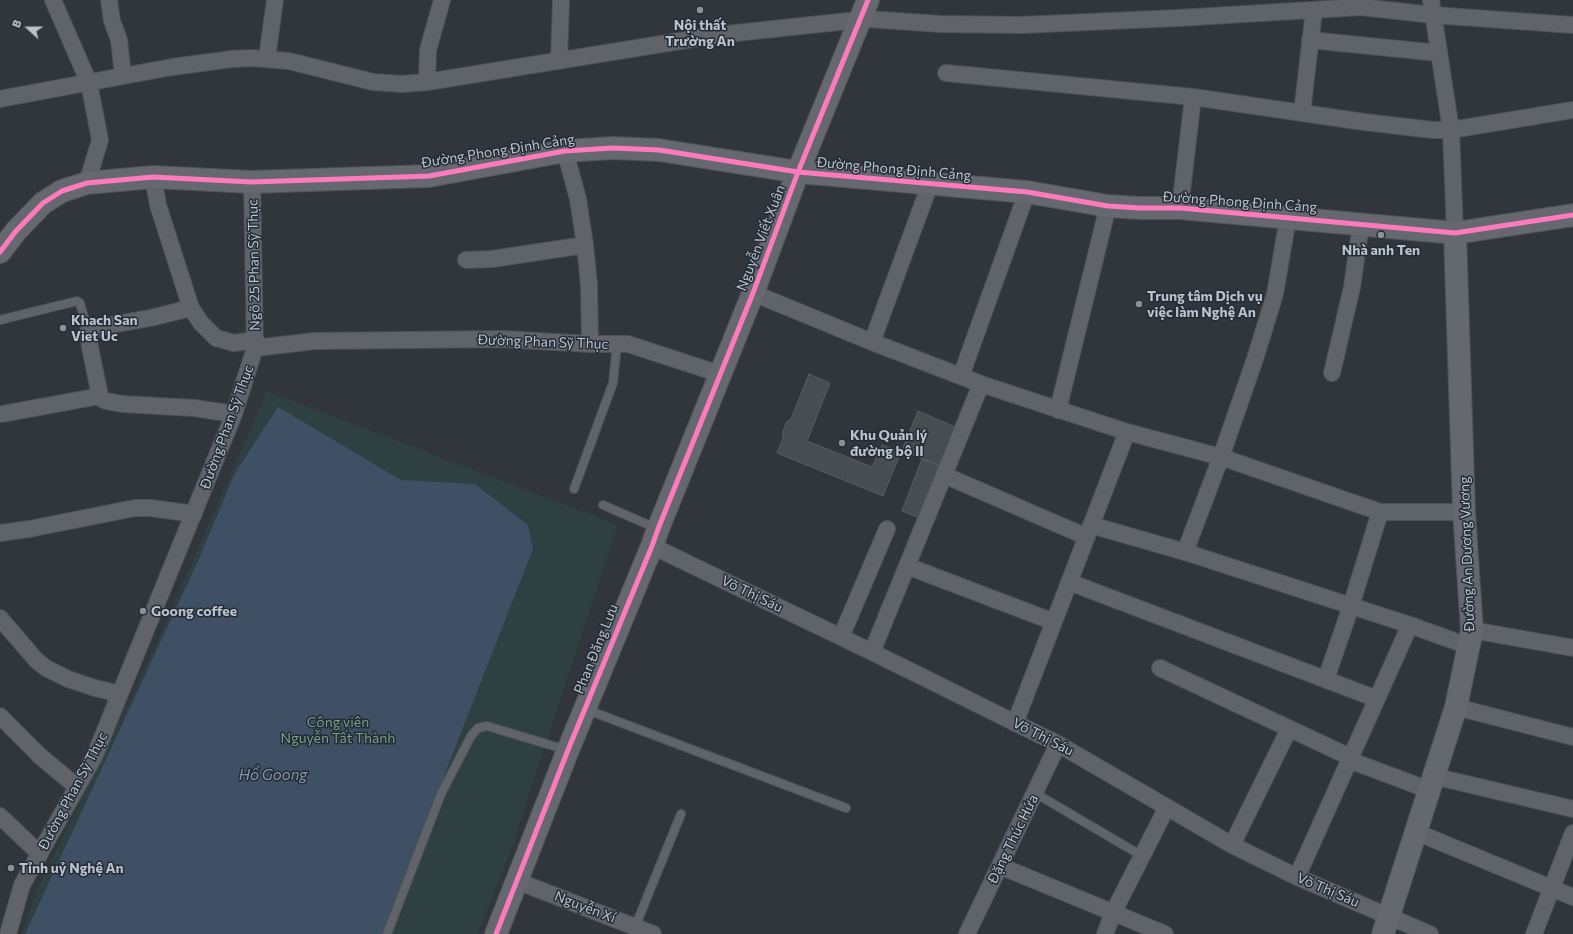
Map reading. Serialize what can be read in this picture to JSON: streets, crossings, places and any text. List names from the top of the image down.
{
  "streets": {
    "street": [
      "Đường Phong Định Cảng",
      "Nguyễn Viết Xuân",
      "Ngõ 25 Phan Sỹ Thục",
      "Đường Phan Sỹ Thục",
      "Đường An Dương Vương",
      "Võ Thị Sáu",
      "Phan Đăng Lưu",
      "Đặng Thúc Hứa",
      "Nguyễn Xí"
    ]
  },
  "crossings": [
    ["Đường Phong Định Cảng", "Nguyễn Viết Xuân"],
    ["Đường Phong Định Cảng", "Ngõ 25 Phan Sỹ Thục"],
    ["Đường Phong Định Cảng", "Đường An Dương Vương"],
    ["Nguyễn Viết Xuân", "Đường Phan Sỹ Thục"],
    ["Nguyễn Viết Xuân", "Phan Đăng Lưu"],
    ["Ngõ 25 Phan Sỹ Thục", "Đường Phan Sỹ Thục"],
    ["Đường Phan Sỹ Thục", "Phan Đăng Lưu"],
    ["Đường An Dương Vương", "Võ Thị Sáu"],
    ["Võ Thị Sáu", "Phan Đăng Lưu"],
    ["Võ Thị Sáu", "Đặng Thúc Hứa"],
    ["Phan Đăng Lưu", "Nguyễn Xí"]
  ],
  "water": ["Hồ Goong"],
  "parks": ["Công viên Nguyễn Tất Thành"],
  "places": [
    "Nội thất Trường An",
    "Nhà anh Ten",
    "Trung tâm Dịch vụ việc làm Nghệ An",
    "Khach San Viet Uc",
    "Khu Quản lý đường bộ II",
    "Goong coffee",
    "Tỉnh uỷ Nghệ An"
  ],
  "north": "left"
}
